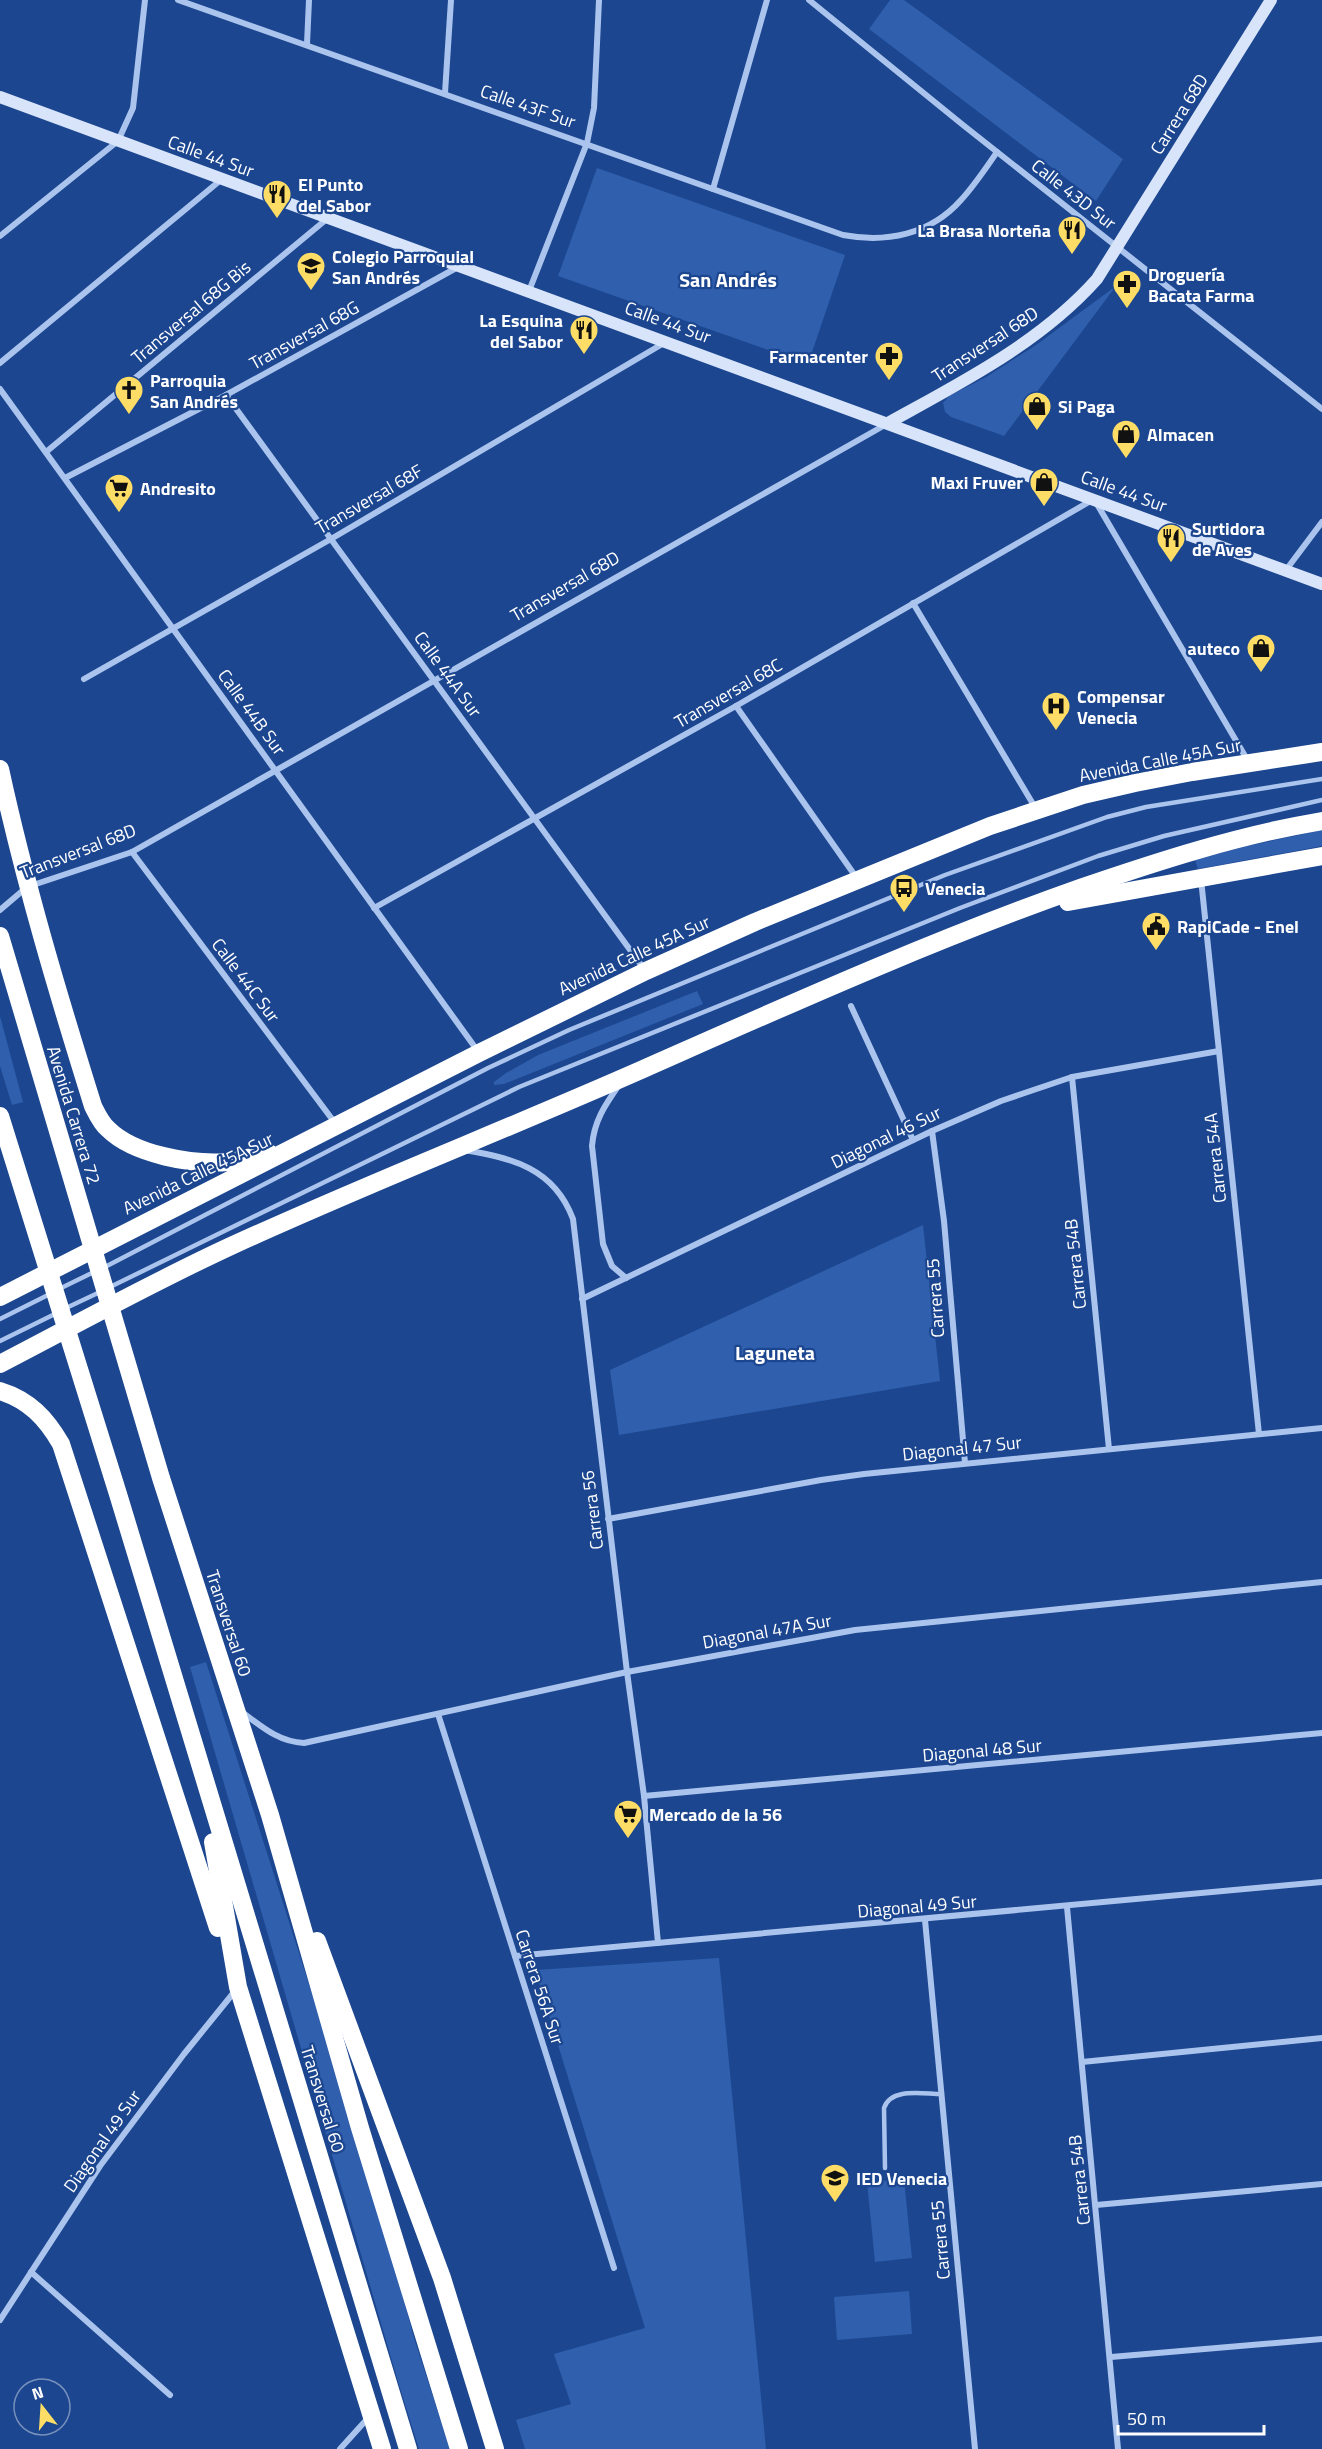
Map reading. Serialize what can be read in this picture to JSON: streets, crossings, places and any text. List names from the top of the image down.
{
  "streets": {
    "highway": ["Avenida Calle 45A Sur", "Avenida Carrera 72", "Transversal 60"],
    "street": [
      "Calle 43F Sur",
      "Carrera 68D",
      "Calle 44 Sur",
      "Calle 43D Sur",
      "Transversal 68G Bis",
      "Transversal 68G",
      "Transversal 68D",
      "Transversal 68F",
      "Calle 44A Sur",
      "Transversal 68C",
      "Calle 44B Sur",
      "Calle 44C Sur",
      "Diagonal 46 Sur",
      "Carrera 54A",
      "Carrera 54B",
      "Carrera 55",
      "Diagonal 47 Sur",
      "Carrera 56",
      "Diagonal 47A Sur",
      "Diagonal 48 Sur",
      "Diagonal 49 Sur",
      "Carrera 56A Sur"
    ]
  },
  "crossings": [
    ["Calle 43F Sur", "Calle 43D Sur"],
    ["Carrera 68D", "Calle 43D Sur"],
    ["Carrera 68D", "Transversal 68D"],
    ["Calle 44 Sur", "Transversal 68G Bis"],
    ["Calle 44 Sur", "Transversal 68G"],
    ["Calle 44 Sur", "Transversal 68D"],
    ["Calle 44 Sur", "Transversal 68F"],
    ["Calle 44 Sur", "Transversal 68C"],
    ["Calle 43D Sur", "Transversal 68D"],
    ["Transversal 68G Bis", "Calle 44B Sur"],
    ["Transversal 68G", "Calle 44A Sur"],
    ["Transversal 68G", "Calle 44B Sur"],
    ["Transversal 68D", "Calle 44A Sur"],
    ["Transversal 68D", "Calle 44B Sur"],
    ["Transversal 68D", "Calle 44C Sur"],
    ["Transversal 68F", "Calle 44A Sur"],
    ["Transversal 68F", "Calle 44B Sur"],
    ["Calle 44A Sur", "Transversal 68C"],
    ["Calle 44A Sur", "Avenida Calle 45A Sur"],
    ["Transversal 68C", "Calle 44B Sur"],
    ["Calle 44B Sur", "Avenida Calle 45A Sur"],
    ["Avenida Calle 45A Sur", "Calle 44C Sur"],
    ["Avenida Carrera 72", "Transversal 60"],
    ["Diagonal 46 Sur", "Carrera 54A"],
    ["Diagonal 46 Sur", "Carrera 54B"],
    ["Diagonal 46 Sur", "Carrera 55"],
    ["Diagonal 46 Sur", "Carrera 56"],
    ["Carrera 54A", "Diagonal 47 Sur"],
    ["Carrera 54B", "Diagonal 47 Sur"],
    ["Carrera 54B", "Diagonal 49 Sur"],
    ["Carrera 55", "Diagonal 47 Sur"],
    ["Carrera 55", "Diagonal 49 Sur"],
    ["Diagonal 47 Sur", "Carrera 56"],
    ["Carrera 56", "Diagonal 47A Sur"],
    ["Carrera 56", "Diagonal 48 Sur"],
    ["Carrera 56", "Diagonal 49 Sur"],
    ["Transversal 60", "Diagonal 47A Sur"],
    ["Transversal 60", "Diagonal 49 Sur"],
    ["Diagonal 47A Sur", "Carrera 56A Sur"],
    ["Diagonal 49 Sur", "Carrera 56A Sur"]
  ],
  "districts": ["San Andrés", "Laguneta"],
  "places": {
    "restaurant": [
      "El Punto del Sabor",
      "La Brasa Norteña",
      "La Esquina del Sabor",
      "Surtidora de Aves"
    ],
    "school or university": ["Colegio Parroquial San Andrés", "IED Venecia"],
    "pharmacy": ["Droguería Bacata Farma", "Farmacenter"],
    "church": ["Parroquia San Andrés"],
    "shop": [
      "Si Paga",
      "Almacen",
      "Maxi Fruver",
      "auteco"
    ],
    "supermarket": ["Andresito", "Mercado de la 56"],
    "hospital": ["Compensar Venecia"],
    "bus stop": ["Venecia"],
    "public building": ["RapiCade - Enel"]
  },
  "scale_bar": "50 m",
  "north": "top"
}
